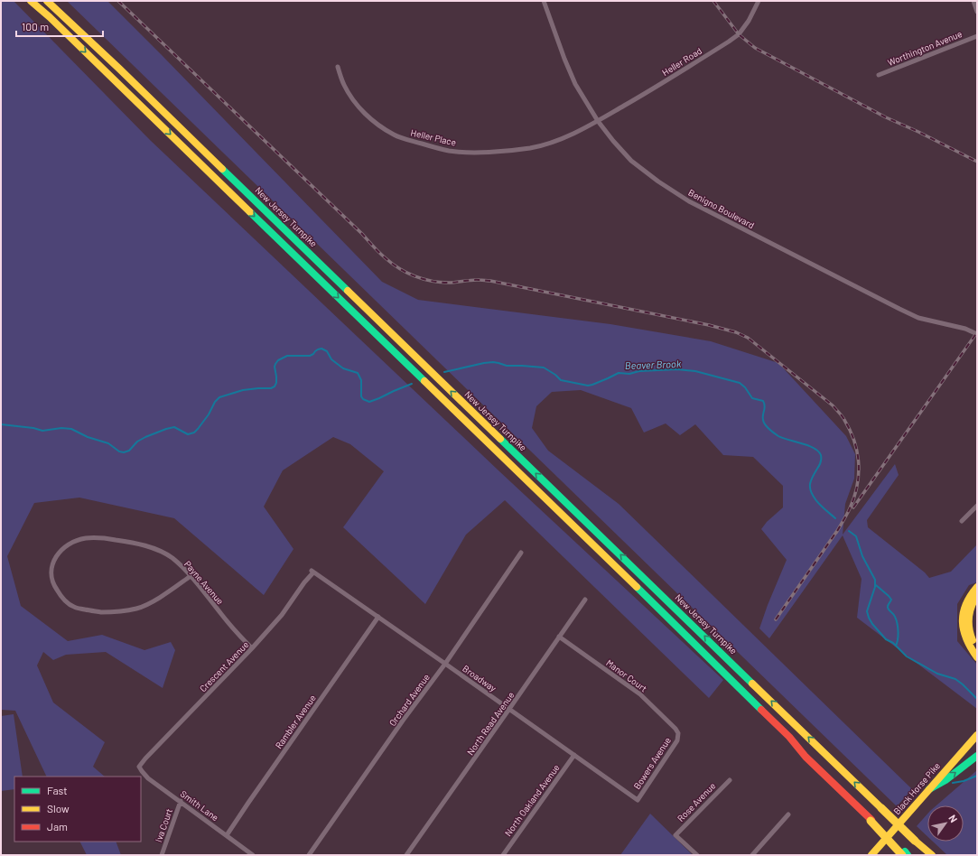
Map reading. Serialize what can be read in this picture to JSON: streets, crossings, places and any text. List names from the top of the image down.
{
  "streets": {
    "main road": ["New Jersey Turnpike", "Black Horse Pike"],
    "street": [
      "Worthington Avenue",
      "Heller Road",
      "Heller Place",
      "Benigno Boulevard",
      "Payne Avenue",
      "Crescent Avenue",
      "Manor Court",
      "Broadway",
      "Orchard Avenue",
      "Rambler Avenue",
      "North Read Avenue",
      "Bowers Avenue",
      "North Oakland Avenue",
      "Rose Avenue",
      "Smith Lane",
      "Iva Court"
    ]
  },
  "crossings": [
    ["Heller Road", "Heller Place"],
    ["Heller Road", "Benigno Boulevard"],
    ["Heller Place", "Benigno Boulevard"],
    ["Payne Avenue", "Crescent Avenue"],
    ["Crescent Avenue", "Broadway"],
    ["Crescent Avenue", "Smith Lane"],
    ["Manor Court", "North Read Avenue"],
    ["Manor Court", "Bowers Avenue"],
    ["Broadway", "Orchard Avenue"],
    ["Broadway", "Rambler Avenue"],
    ["Broadway", "North Read Avenue"],
    ["Broadway", "Bowers Avenue"],
    ["Broadway", "North Oakland Avenue"],
    ["Rambler Avenue", "Smith Lane"],
    ["Smith Lane", "Iva Court"]
  ],
  "water": ["Beaver Brook"],
  "legend": ["Fast", "Slow", "Jam"],
  "scale_bar": "100 m",
  "north": "top right"
}
